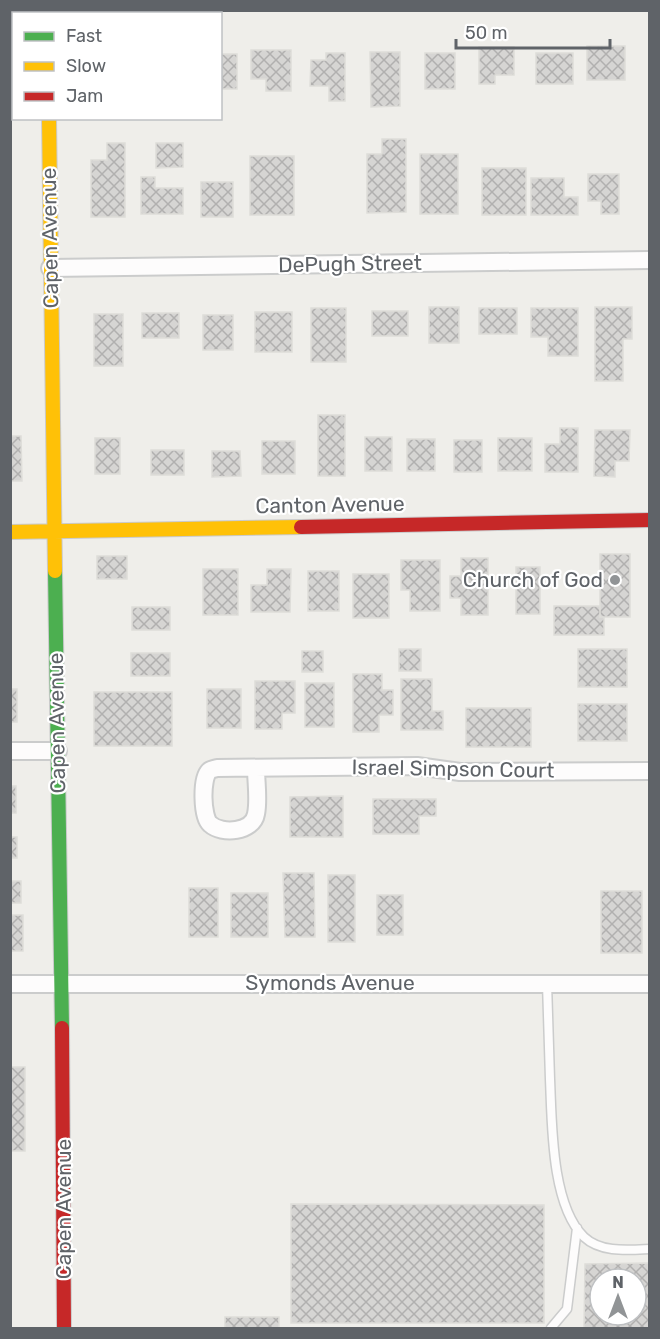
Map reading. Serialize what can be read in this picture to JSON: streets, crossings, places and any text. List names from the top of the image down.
{
  "streets": {
    "street": [
      "Capen Avenue",
      "DePugh Street",
      "Canton Avenue",
      "Israel Simpson Court",
      "Symonds Avenue"
    ]
  },
  "crossings": [
    ["Capen Avenue", "DePugh Street"],
    ["Capen Avenue", "Canton Avenue"],
    ["Capen Avenue", "Symonds Avenue"]
  ],
  "places": ["Church of God"],
  "legend": ["Fast", "Slow", "Jam"],
  "scale_bar": "50 m",
  "north": "top"
}
